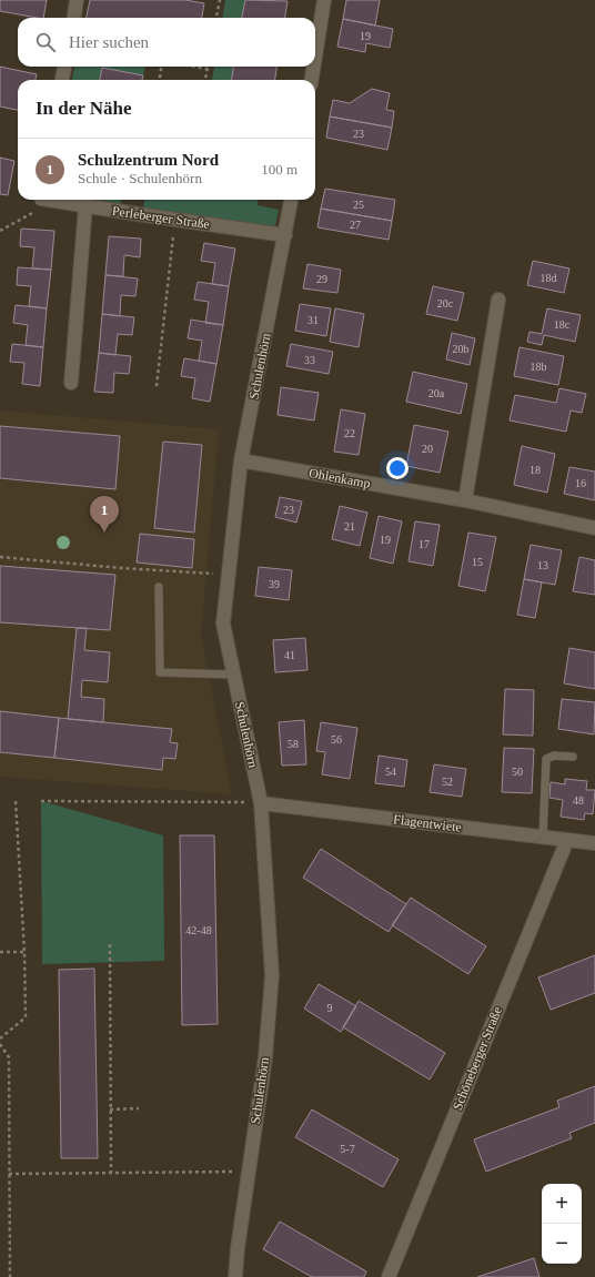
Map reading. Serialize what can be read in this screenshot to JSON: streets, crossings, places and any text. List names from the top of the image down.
{
  "streets": {
    "street": [
      "Perleberger Straße",
      "Schulenhörn",
      "Ohlenkamp",
      "Flagentwiete",
      "Schöneberger Straße"
    ]
  },
  "crossings": [
    ["Perleberger Straße", "Schulenhörn"],
    ["Schulenhörn", "Ohlenkamp"],
    ["Schulenhörn", "Flagentwiete"],
    ["Flagentwiete", "Schöneberger Straße"]
  ],
  "house_numbers": [
    "19",
    "23",
    "25",
    "27",
    "18d",
    "29",
    "20c",
    "31",
    "18c",
    "20b",
    "33",
    "18b",
    "20a",
    "22",
    "20",
    "18",
    "16",
    "23",
    "21",
    "19",
    "17",
    "15",
    "13",
    "39",
    "41",
    "56",
    "58",
    "54",
    "50",
    "52",
    "48",
    "42-48",
    "9",
    "5-7"
  ],
  "page": {
    "search": "Hier suchen",
    "heading": "In der Nähe",
    "list": [
      {
        "mark": "1",
        "name": "Schulzentrum Nord",
        "note": "Schule · Schulenhörn",
        "value": "100 m"
      }
    ],
    "pins": "1",
    "map_buttons": ["+", "−"]
  }
}
